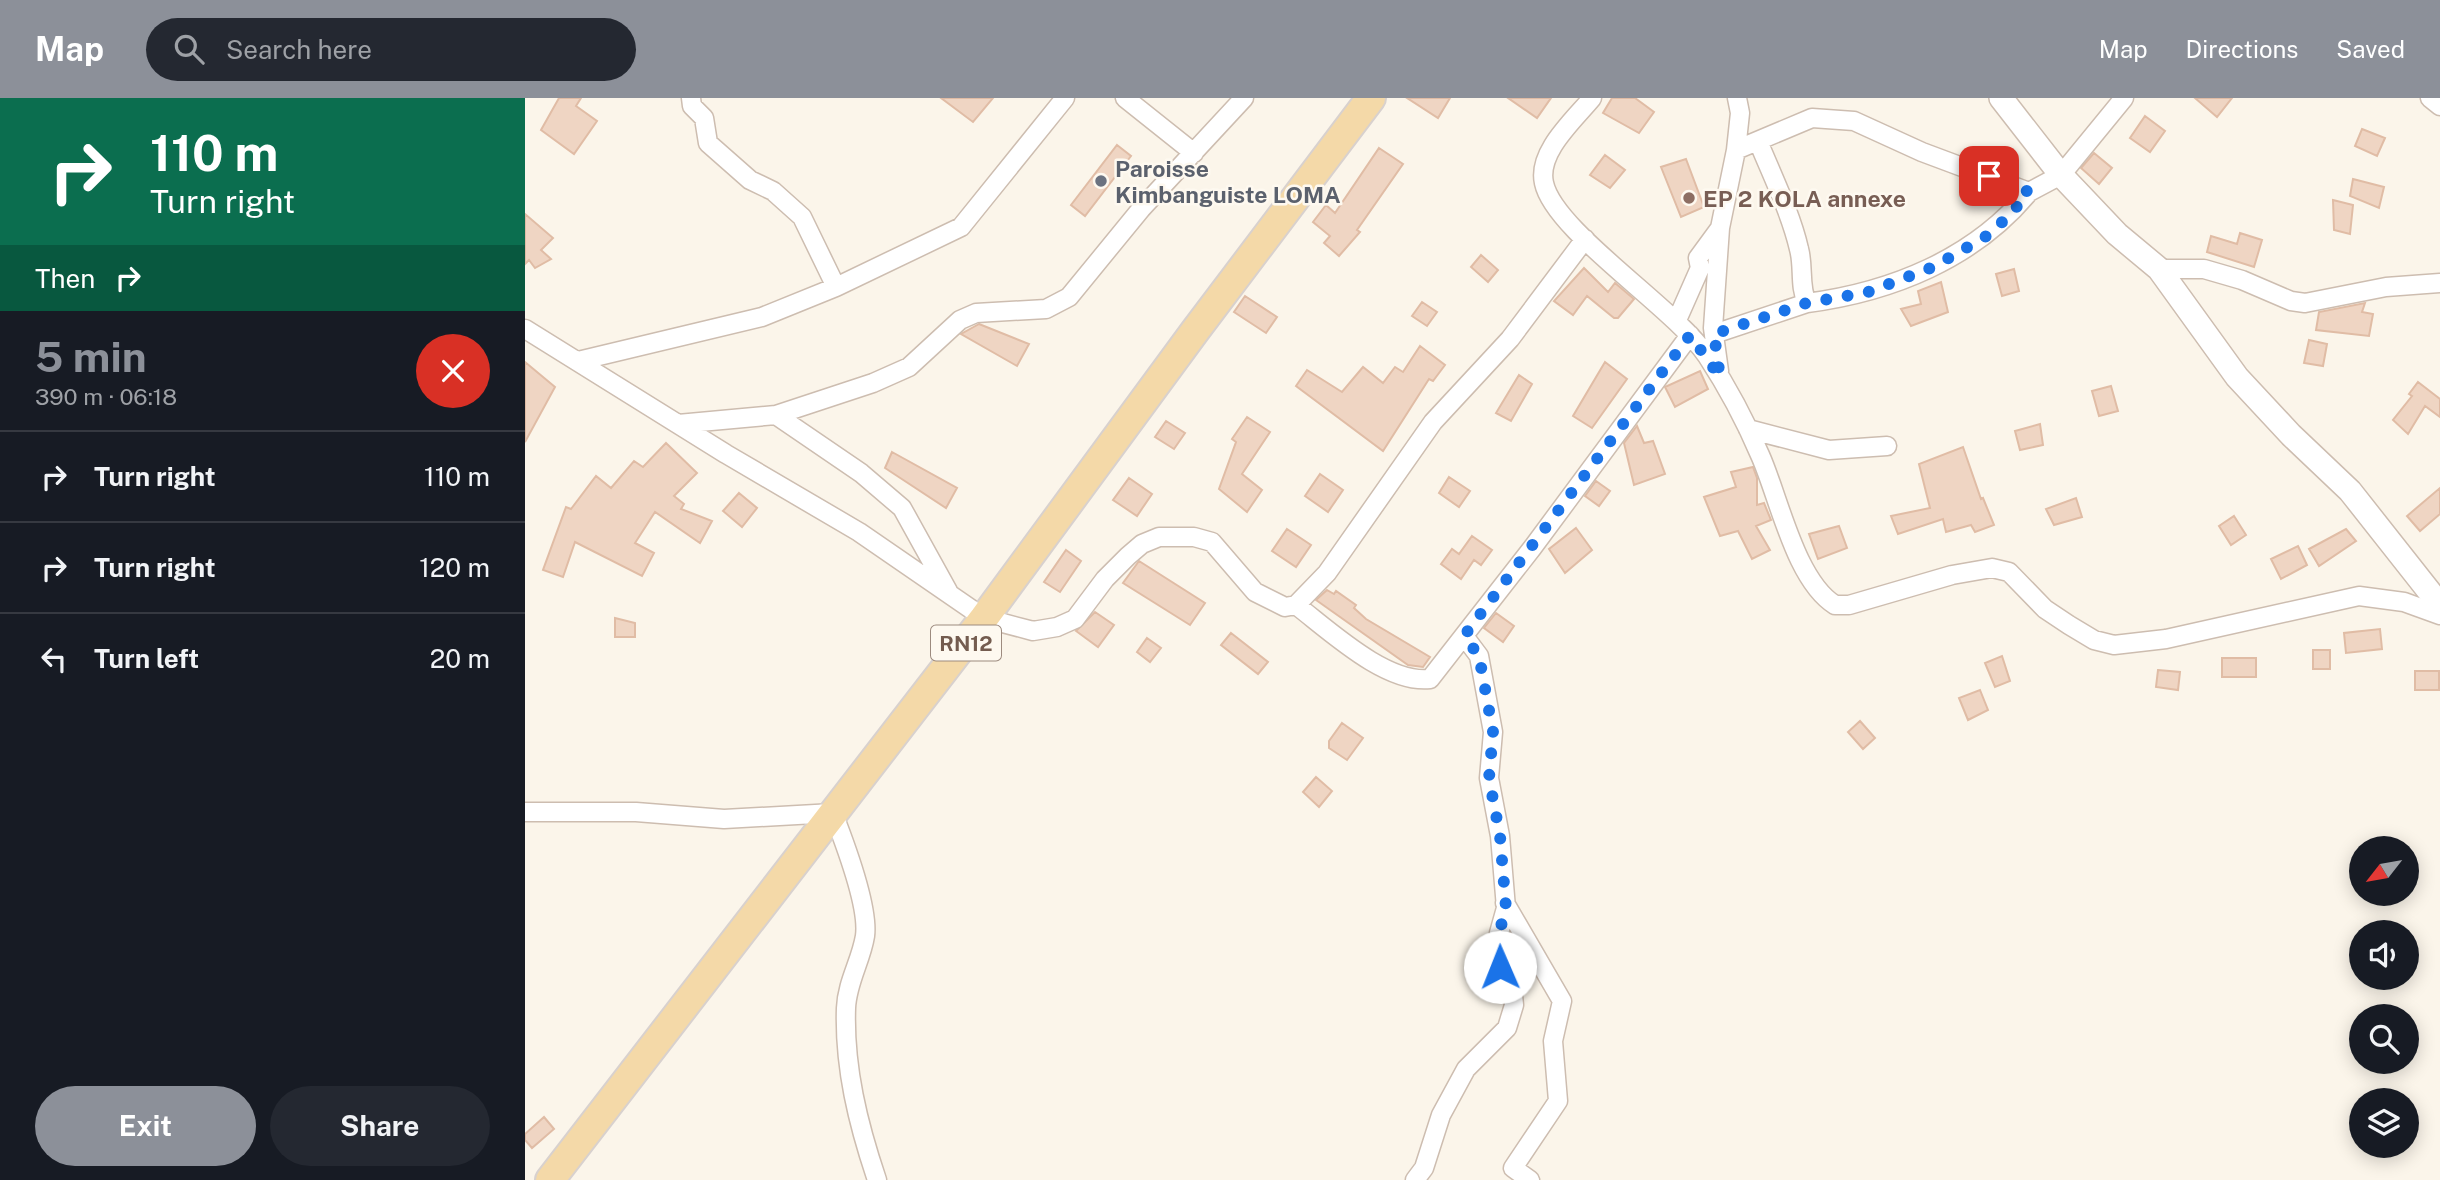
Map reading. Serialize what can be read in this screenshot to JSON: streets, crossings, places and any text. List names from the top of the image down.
{
  "streets": {
    "main road": ["RN12"]
  },
  "places": ["Paroisse Kimbanguiste LOMA", "EP 2 KOLA annexe"],
  "north": "bottom left",
  "page": {
    "header": "Map",
    "search": "Search here",
    "nav": ["Map", "Directions", "Saved"],
    "turn": ["110 m", "Turn right"],
    "then": "Then",
    "heading": ["5 min", "390 m · 06:18"],
    "list": [
      {
        "name": "Turn right",
        "value": "110 m"
      },
      {
        "name": "Turn right",
        "value": "120 m"
      },
      {
        "name": "Turn left",
        "value": "20 m"
      }
    ],
    "buttons": ["Exit", "Share"]
  }
}
